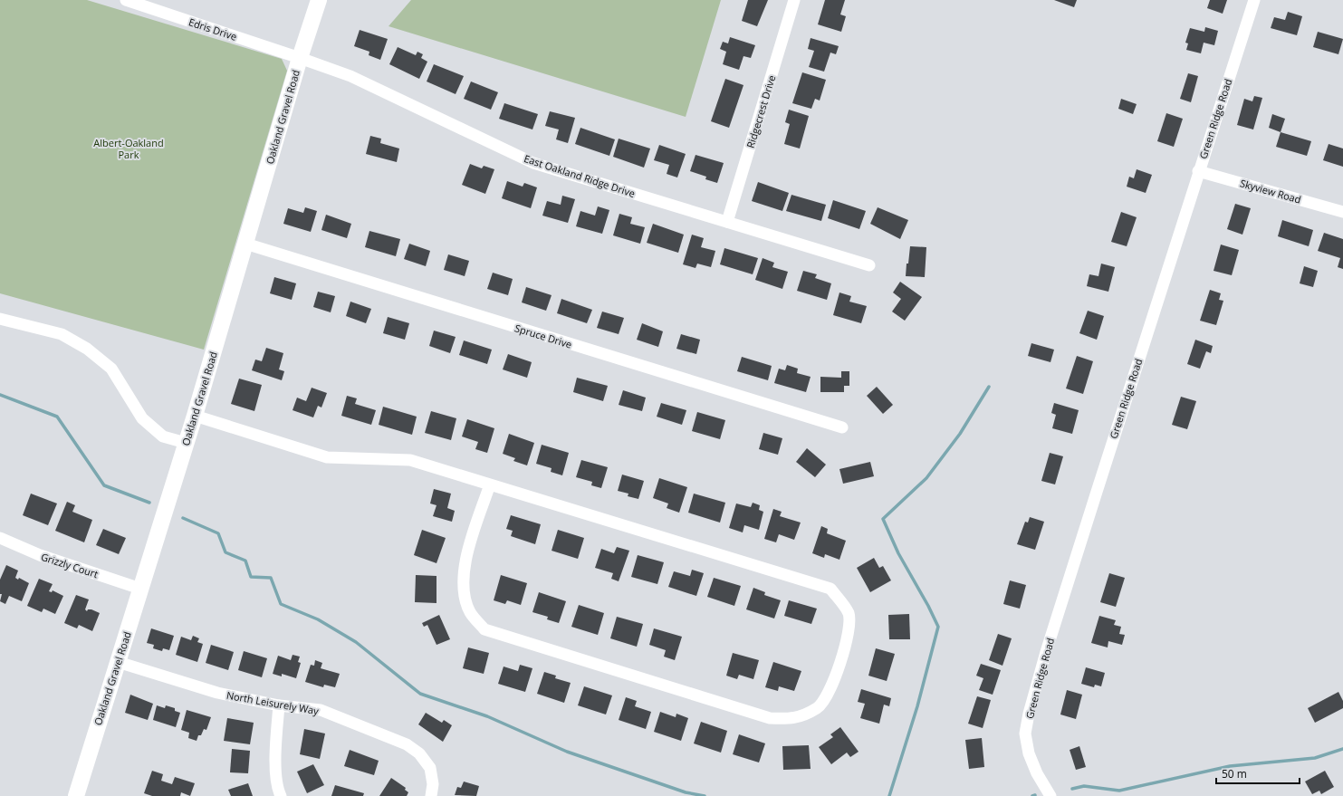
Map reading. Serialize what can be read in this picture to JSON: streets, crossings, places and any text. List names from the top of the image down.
{
  "streets": {
    "street": [
      "Edris Drive",
      "Ridgecrest Drive",
      "Oakland Gravel Road",
      "Green Ridge Road",
      "East Oakland Ridge Drive",
      "Skyview Road",
      "Spruce Drive",
      "Grizzly Court",
      "North Leisurely Way"
    ]
  },
  "crossings": [
    ["Edris Drive", "Oakland Gravel Road"],
    ["Edris Drive", "East Oakland Ridge Drive"],
    ["Ridgecrest Drive", "East Oakland Ridge Drive"],
    ["Oakland Gravel Road", "East Oakland Ridge Drive"],
    ["Oakland Gravel Road", "Spruce Drive"],
    ["Oakland Gravel Road", "Grizzly Court"],
    ["Oakland Gravel Road", "North Leisurely Way"],
    ["Green Ridge Road", "Skyview Road"]
  ],
  "parks": ["Albert-Oakland Park"],
  "scale_bar": "50 m"
}
